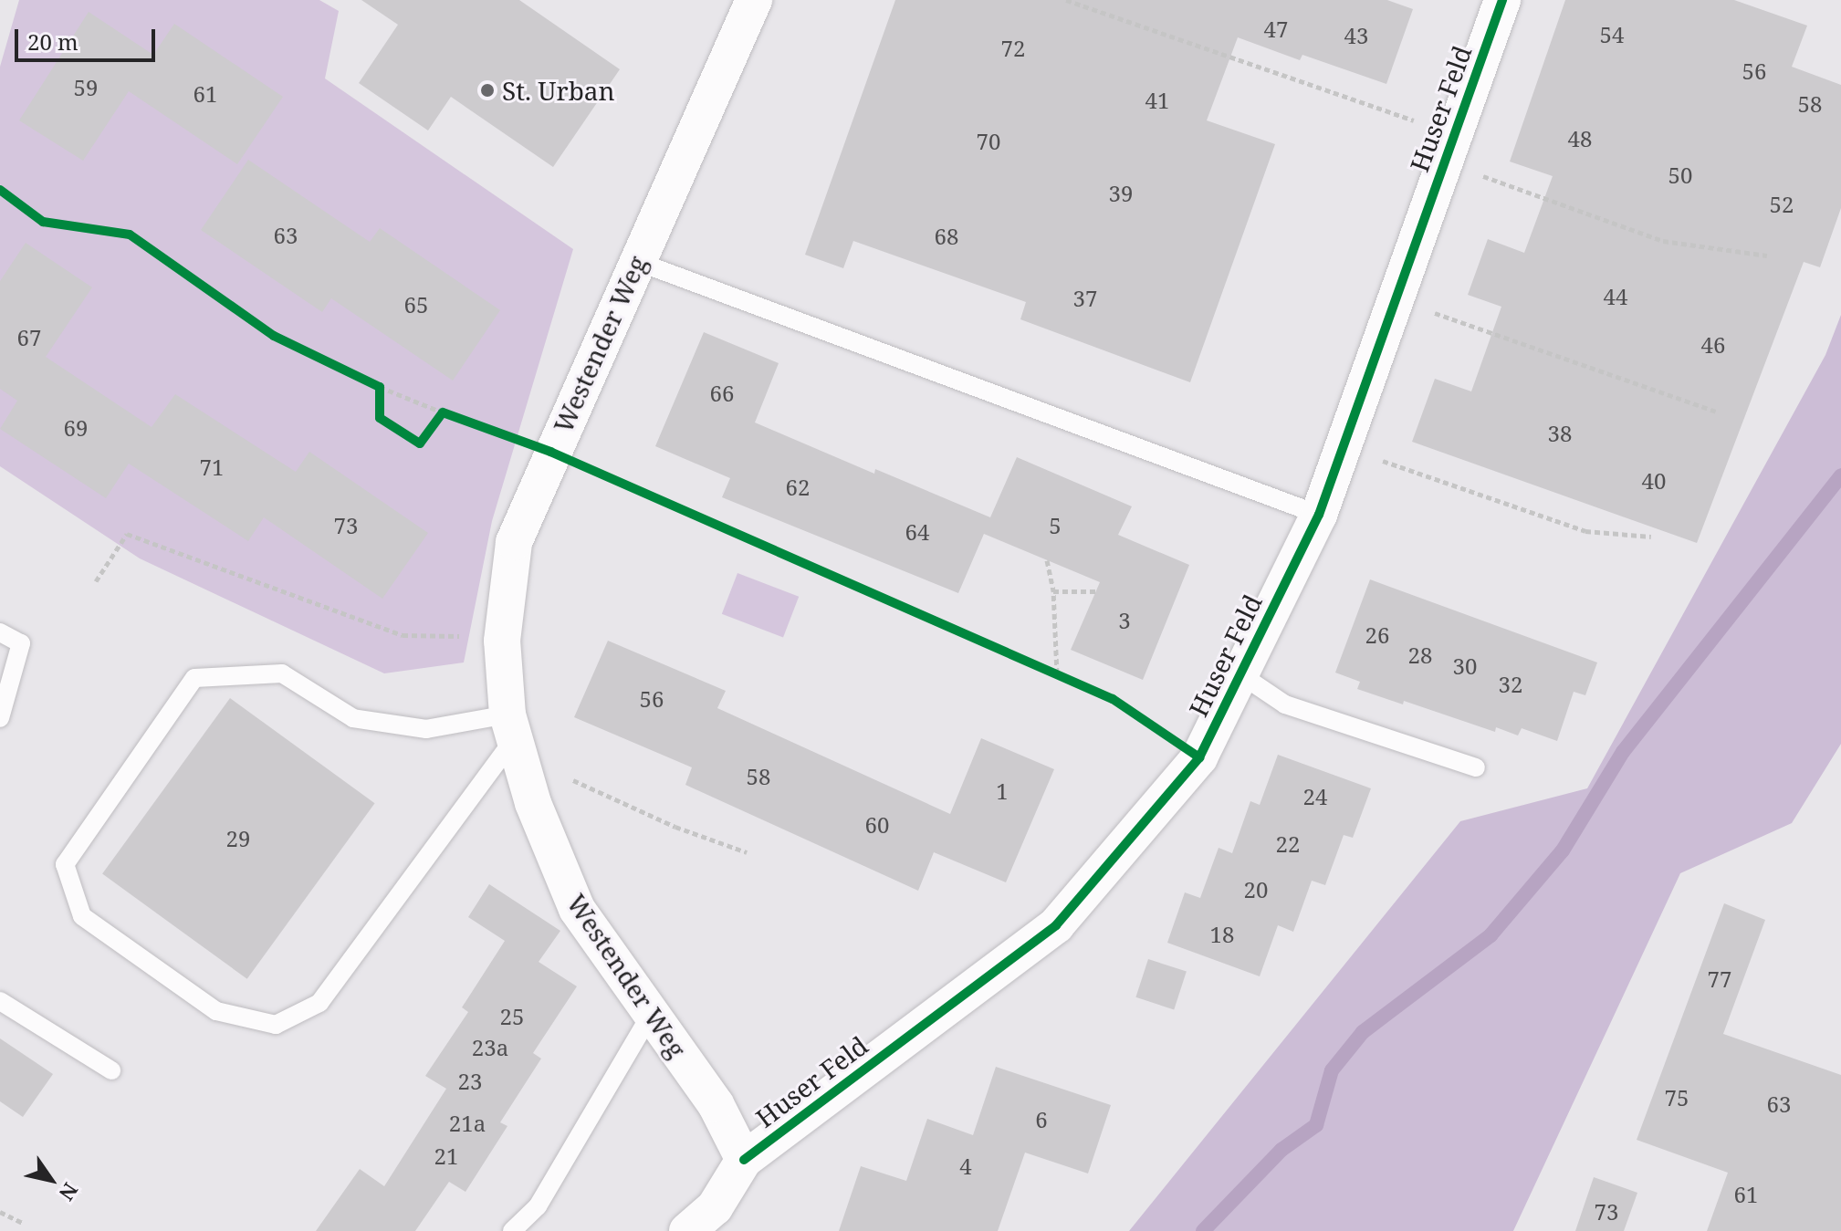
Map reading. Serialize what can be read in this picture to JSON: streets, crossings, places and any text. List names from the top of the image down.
{
  "streets": {
    "street": ["Huser Feld", "Westender Weg"]
  },
  "crossings": [
    ["Huser Feld", "Westender Weg"]
  ],
  "places": ["St. Urban"],
  "house_numbers": [
    "47",
    "54",
    "43",
    "72",
    "56",
    "59",
    "61",
    "41",
    "58",
    "48",
    "70",
    "50",
    "39",
    "52",
    "63",
    "68",
    "44",
    "37",
    "65",
    "67",
    "46",
    "66",
    "69",
    "38",
    "71",
    "40",
    "62",
    "73",
    "5",
    "64",
    "3",
    "26",
    "28",
    "30",
    "32",
    "56",
    "58",
    "1",
    "24",
    "60",
    "29",
    "22",
    "20",
    "18",
    "77",
    "25",
    "23a",
    "23",
    "75",
    "63",
    "6",
    "21a",
    "21",
    "4",
    "61",
    "73"
  ],
  "scale_bar": "20 m",
  "north": "bottom right"
}
